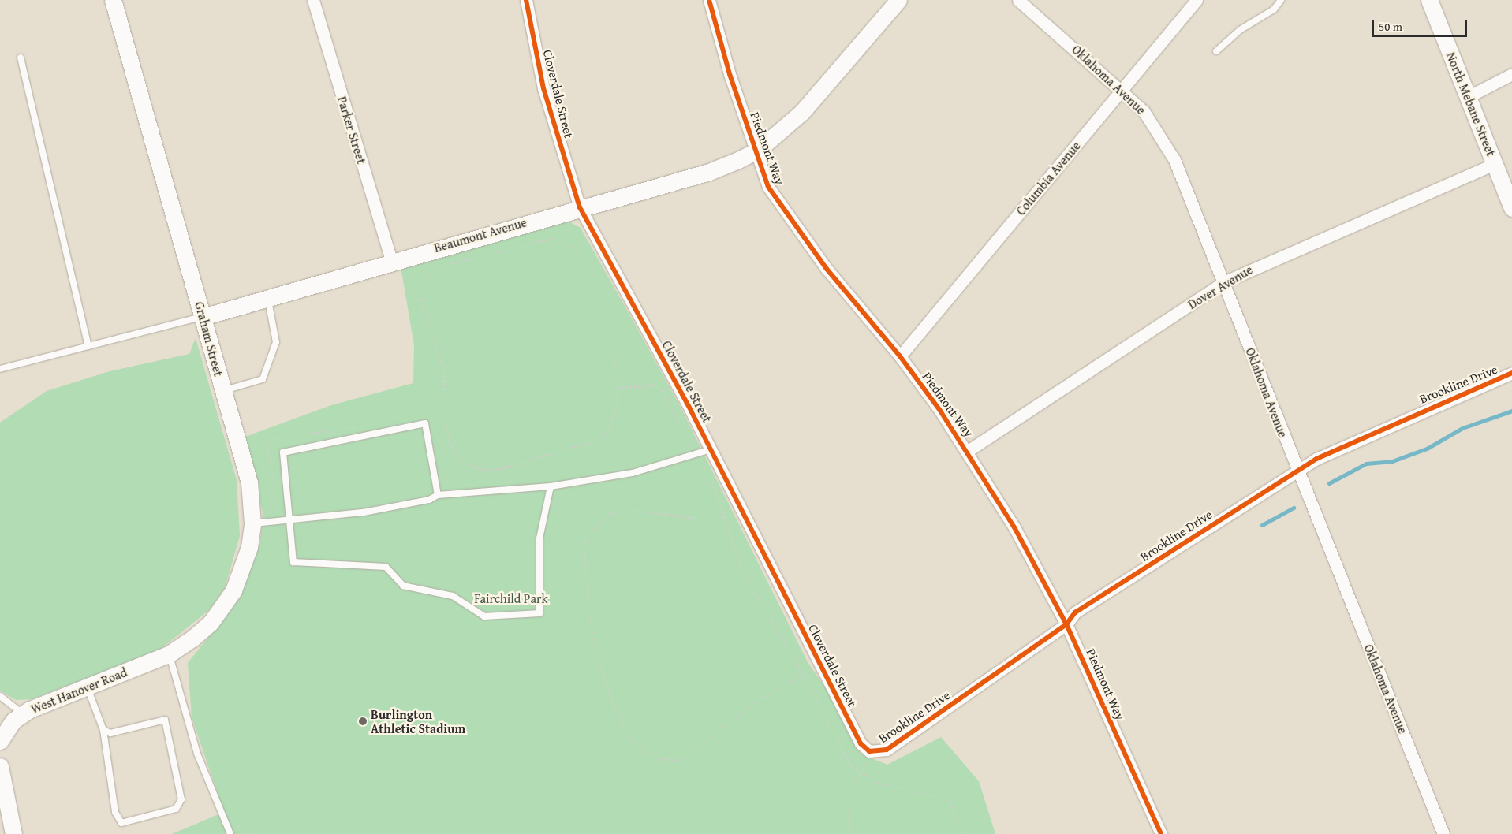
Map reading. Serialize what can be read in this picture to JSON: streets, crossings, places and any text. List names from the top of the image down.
{
  "streets": {
    "street": [
      "Oklahoma Avenue",
      "Cloverdale Street",
      "North Mebane Street",
      "Parker Street",
      "Piedmont Way",
      "Columbia Avenue",
      "Beaumont Avenue",
      "Dover Avenue",
      "Graham Street",
      "Brookline Drive",
      "West Hanover Road"
    ]
  },
  "crossings": [
    ["Oklahoma Avenue", "Columbia Avenue"],
    ["Oklahoma Avenue", "Dover Avenue"],
    ["Oklahoma Avenue", "Brookline Drive"],
    ["Cloverdale Street", "Beaumont Avenue"],
    ["Cloverdale Street", "Brookline Drive"],
    ["North Mebane Street", "Dover Avenue"],
    ["Parker Street", "Beaumont Avenue"],
    ["Piedmont Way", "Columbia Avenue"],
    ["Piedmont Way", "Beaumont Avenue"],
    ["Piedmont Way", "Dover Avenue"],
    ["Piedmont Way", "Brookline Drive"],
    ["Beaumont Avenue", "Graham Street"],
    ["Graham Street", "West Hanover Road"]
  ],
  "parks": ["Fairchild Park"],
  "places": ["Burlington Athletic Stadium"],
  "scale_bar": "50 m"
}
